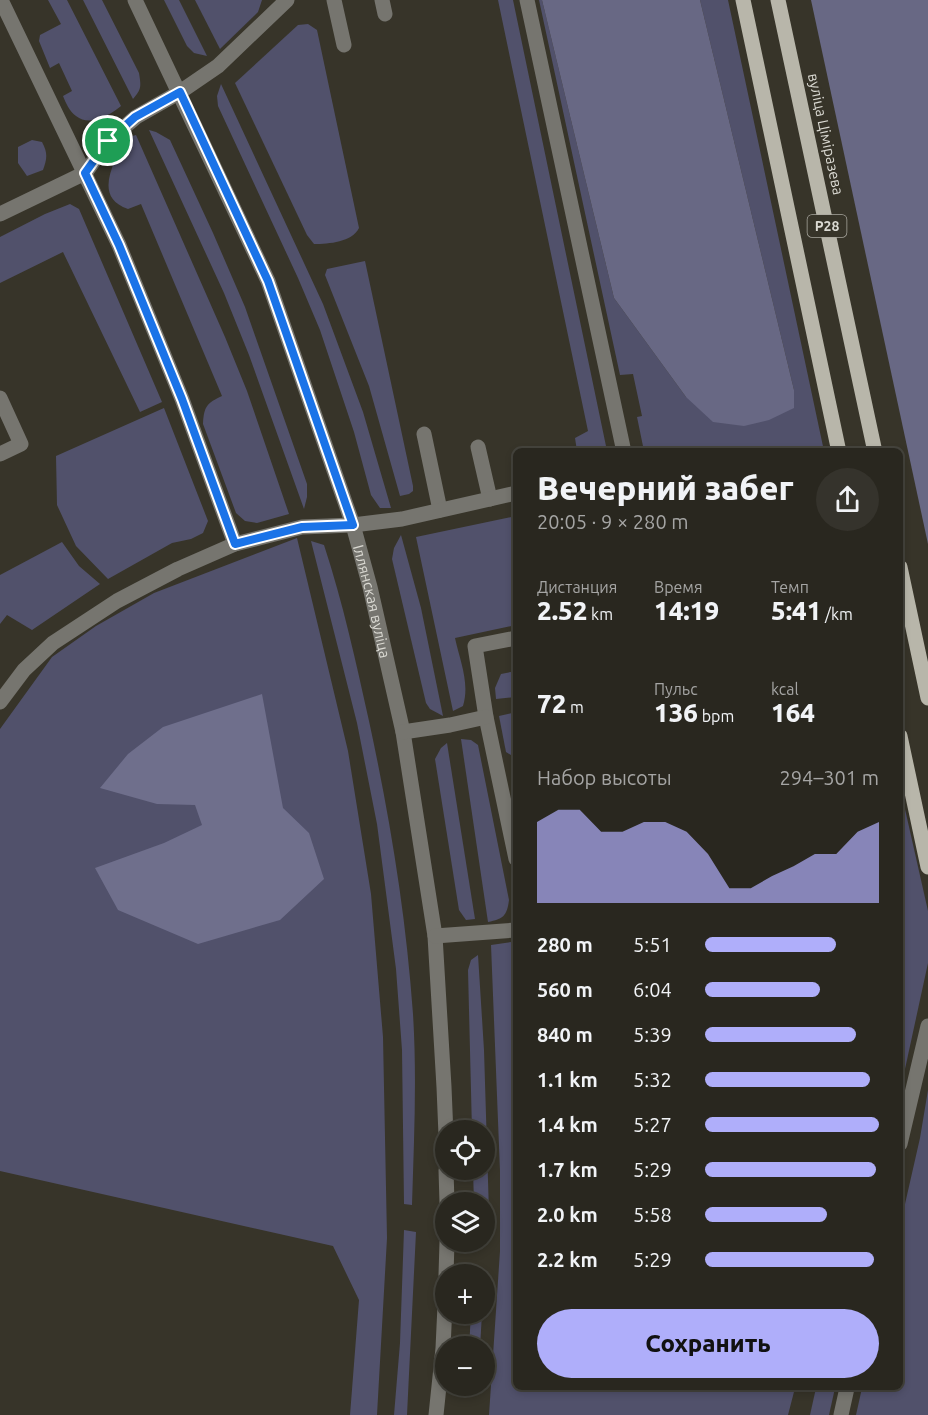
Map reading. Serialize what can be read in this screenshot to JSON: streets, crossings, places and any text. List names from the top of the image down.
{
  "streets": {
    "main road": ["вуліца Ціміразева", "Р28"],
    "street": ["Іллянская вуліца"]
  },
  "page": {
    "heading": ["Вечерний забег", "20:05 · 9 × 280 m"],
    "stats": [
      ["Дистанция", "2.52 km"],
      ["Время", "14:19"],
      ["Темп", "5:41 /km"],
      ["72 m"],
      ["Пульс", "136 bpm"],
      ["kcal", "164"]
    ],
    "chart": ["Набор высоты", "294–301 m"],
    "list": [
      {
        "name": "280 m",
        "note": "5:51"
      },
      {
        "name": "560 m",
        "note": "6:04"
      },
      {
        "name": "840 m",
        "note": "5:39"
      },
      {
        "name": "1.1 km",
        "note": "5:32"
      },
      {
        "name": "1.4 km",
        "note": "5:27"
      },
      {
        "name": "1.7 km",
        "note": "5:29"
      },
      {
        "name": "2.0 km",
        "note": "5:58"
      },
      {
        "name": "2.2 km",
        "note": "5:29"
      }
    ],
    "map_buttons": ["+", "−"],
    "buttons": "Сохранить"
  }
}
